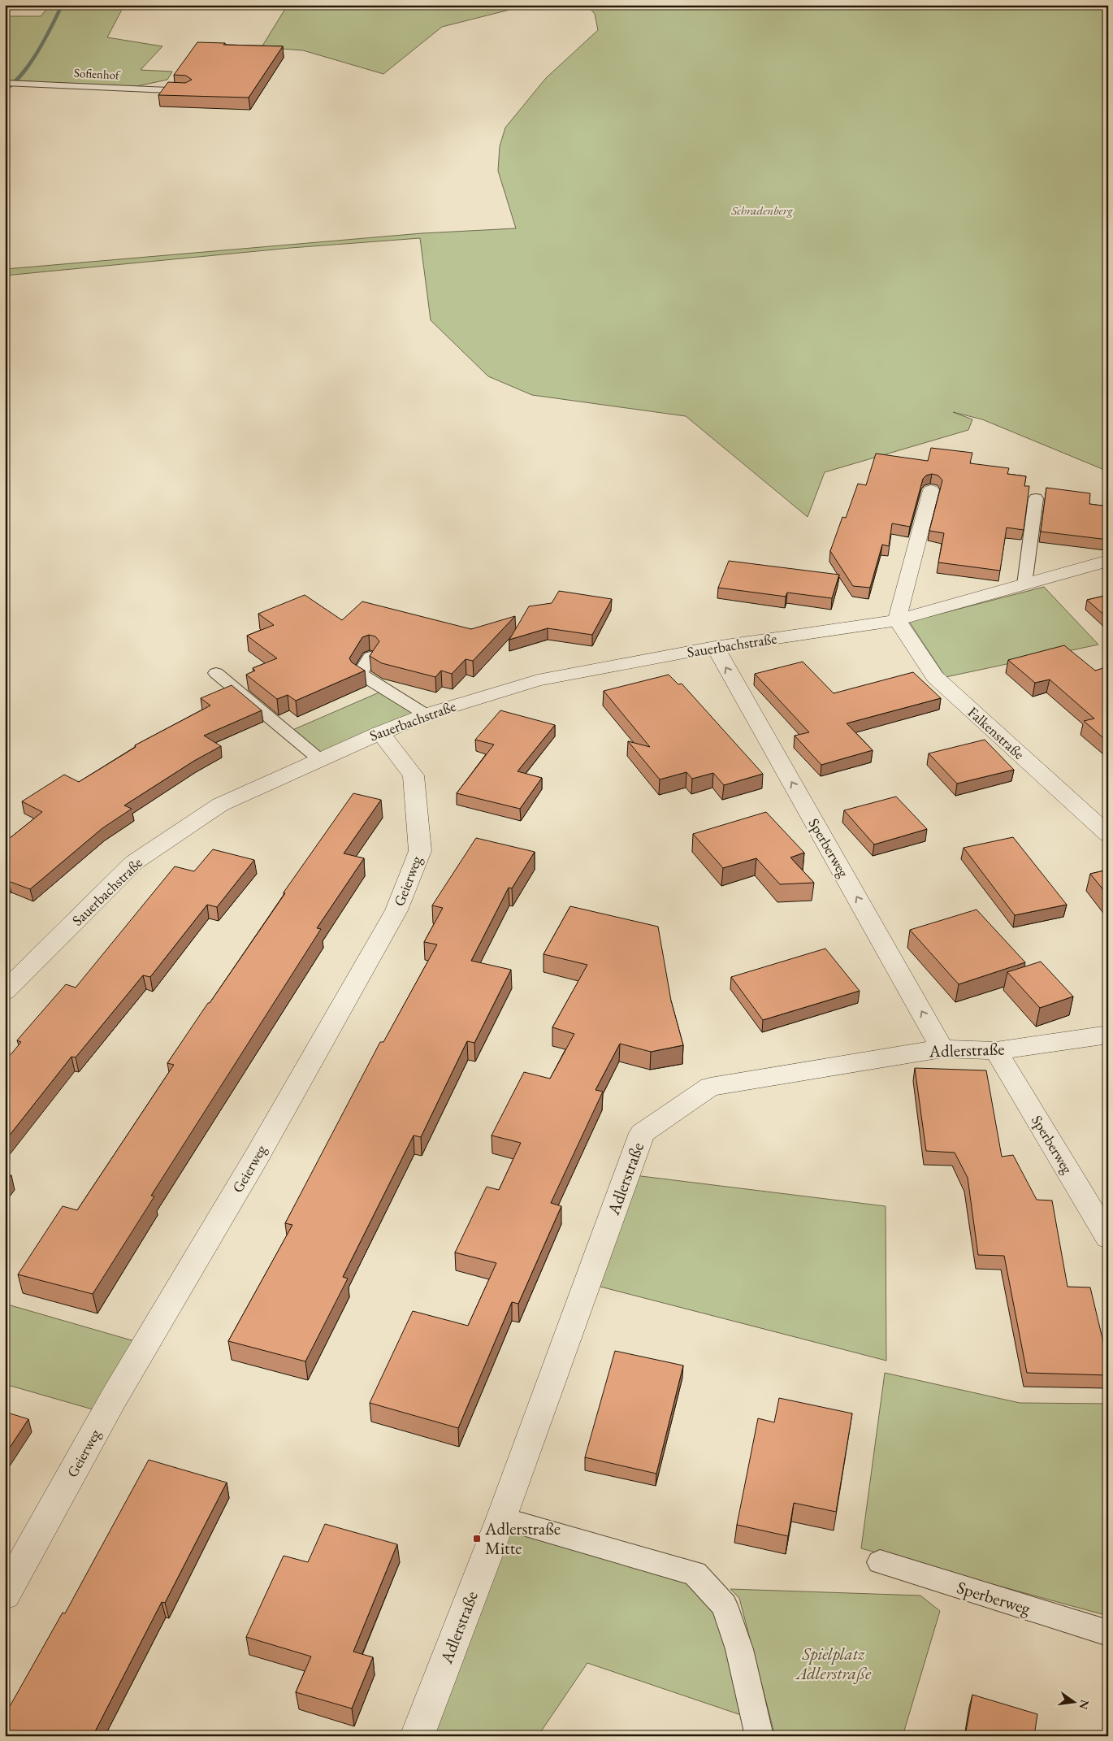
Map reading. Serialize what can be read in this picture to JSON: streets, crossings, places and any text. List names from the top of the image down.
{
  "streets": {
    "street": [
      "Sauerbachstraße",
      "Falkenstraße",
      "Sperberweg",
      "Geierweg",
      "Adlerstraße"
    ],
    "lane": ["Sofienhof"]
  },
  "crossings": [
    ["Sauerbachstraße", "Falkenstraße"],
    ["Sauerbachstraße", "Sperberweg"],
    ["Sauerbachstraße", "Geierweg"],
    ["Sperberweg", "Adlerstraße"]
  ],
  "one_way": ["Sperberweg"],
  "parks": ["Schradenberg", "Spielplatz Adlerstraße"],
  "places": {
    "transit": ["Adlerstraße Mitte"]
  },
  "north": "right"
}
